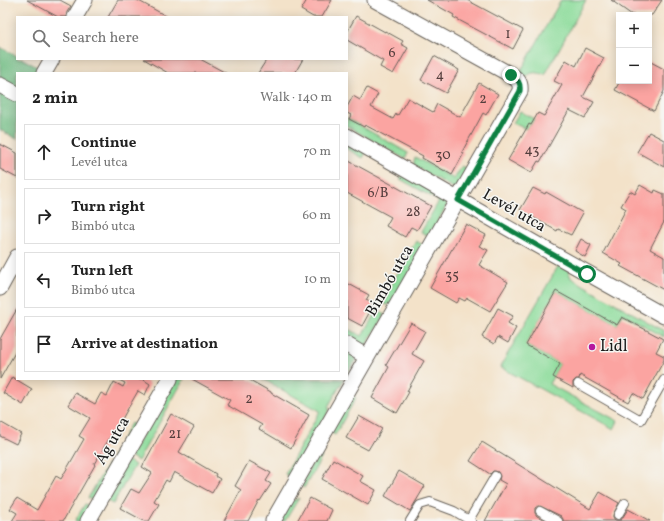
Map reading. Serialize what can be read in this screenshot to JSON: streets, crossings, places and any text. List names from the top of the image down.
{
  "streets": {
    "street": ["Levél utca", "Bimbó utca", "Ág utca"]
  },
  "crossings": [
    ["Levél utca", "Bimbó utca"]
  ],
  "places": ["Lidl"],
  "house_numbers": [
    "1",
    "6",
    "4",
    "2",
    "43",
    "30",
    "6/B",
    "28",
    "35",
    "2",
    "21"
  ],
  "page": {
    "map_buttons": ["+", "−"],
    "search": "Search here",
    "heading": ["2 min", "Walk · 140 m"],
    "list": [
      ["Continue", "Levél utca", "70 m"],
      ["Turn right", "Bimbó utca", "60 m"],
      ["Turn left", "Bimbó utca", "10 m"],
      "Arrive at destination"
    ]
  }
}
